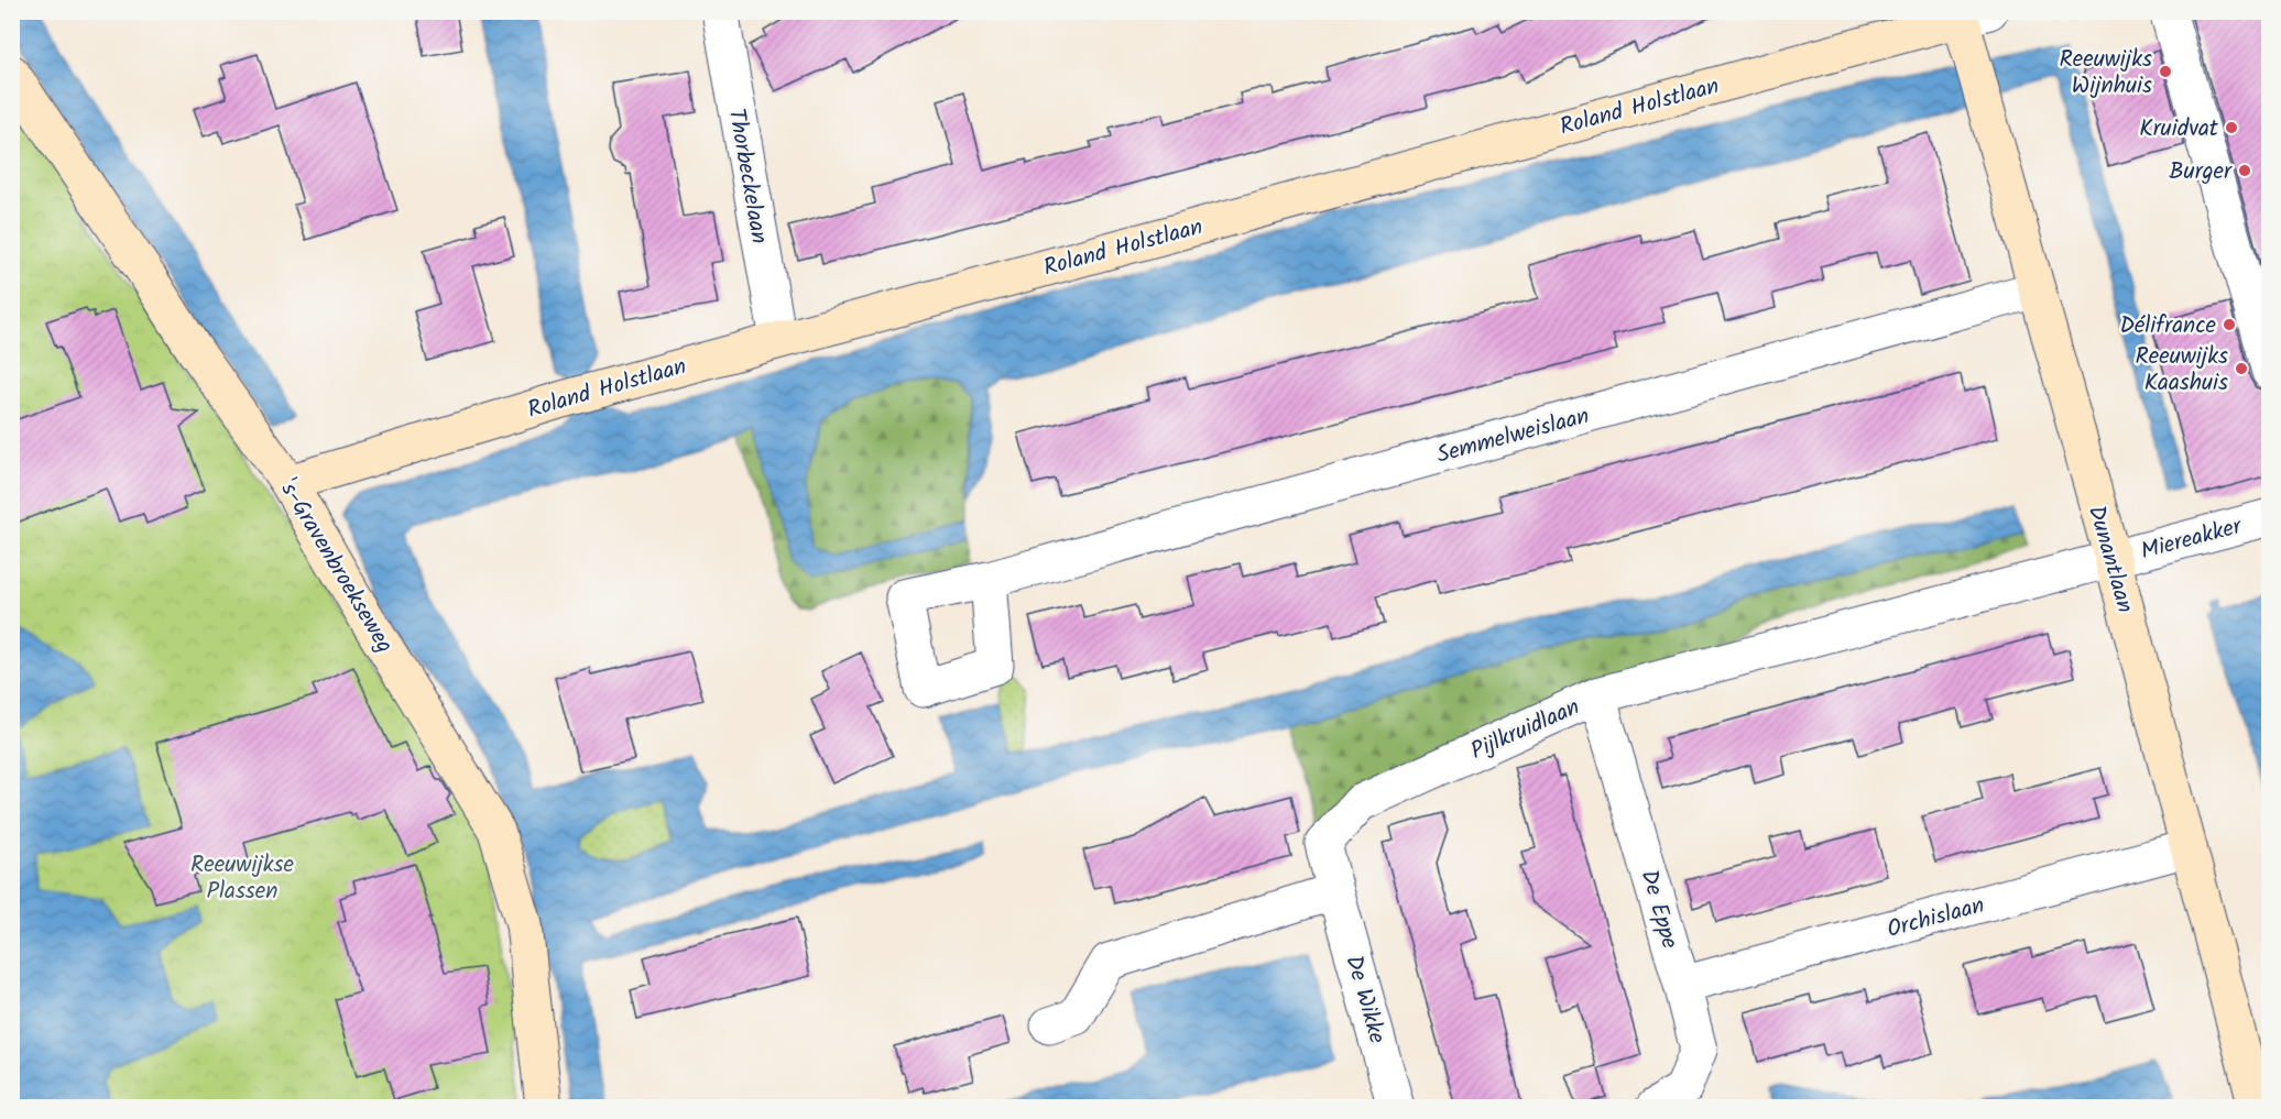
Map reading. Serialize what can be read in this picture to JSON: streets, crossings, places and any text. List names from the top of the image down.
{
  "streets": {
    "street": [
      "Roland Holstlaan",
      "Thorbeckelaan",
      "Semmelweislaan",
      "Miereakker",
      "Dunantlaan",
      "'s-Gravenbroekseweg",
      "Pijlkruidlaan",
      "De Eppe",
      "Orchislaan",
      "De Wikke"
    ]
  },
  "crossings": [
    ["Roland Holstlaan", "Thorbeckelaan"],
    ["Roland Holstlaan", "Dunantlaan"],
    ["Roland Holstlaan", "'s-Gravenbroekseweg"],
    ["Semmelweislaan", "Dunantlaan"],
    ["Miereakker", "Dunantlaan"],
    ["Miereakker", "Pijlkruidlaan"],
    ["Dunantlaan", "Pijlkruidlaan"],
    ["Dunantlaan", "Orchislaan"],
    ["Pijlkruidlaan", "De Eppe"],
    ["Pijlkruidlaan", "De Wikke"],
    ["De Eppe", "Orchislaan"]
  ],
  "parks": ["Reeuwijkse Plassen"],
  "places": [
    "Reeuwijks Wijnhuis",
    "Kruidvat",
    "Burger",
    "Délifrance",
    "Reeuwijks Kaashuis"
  ]
}
